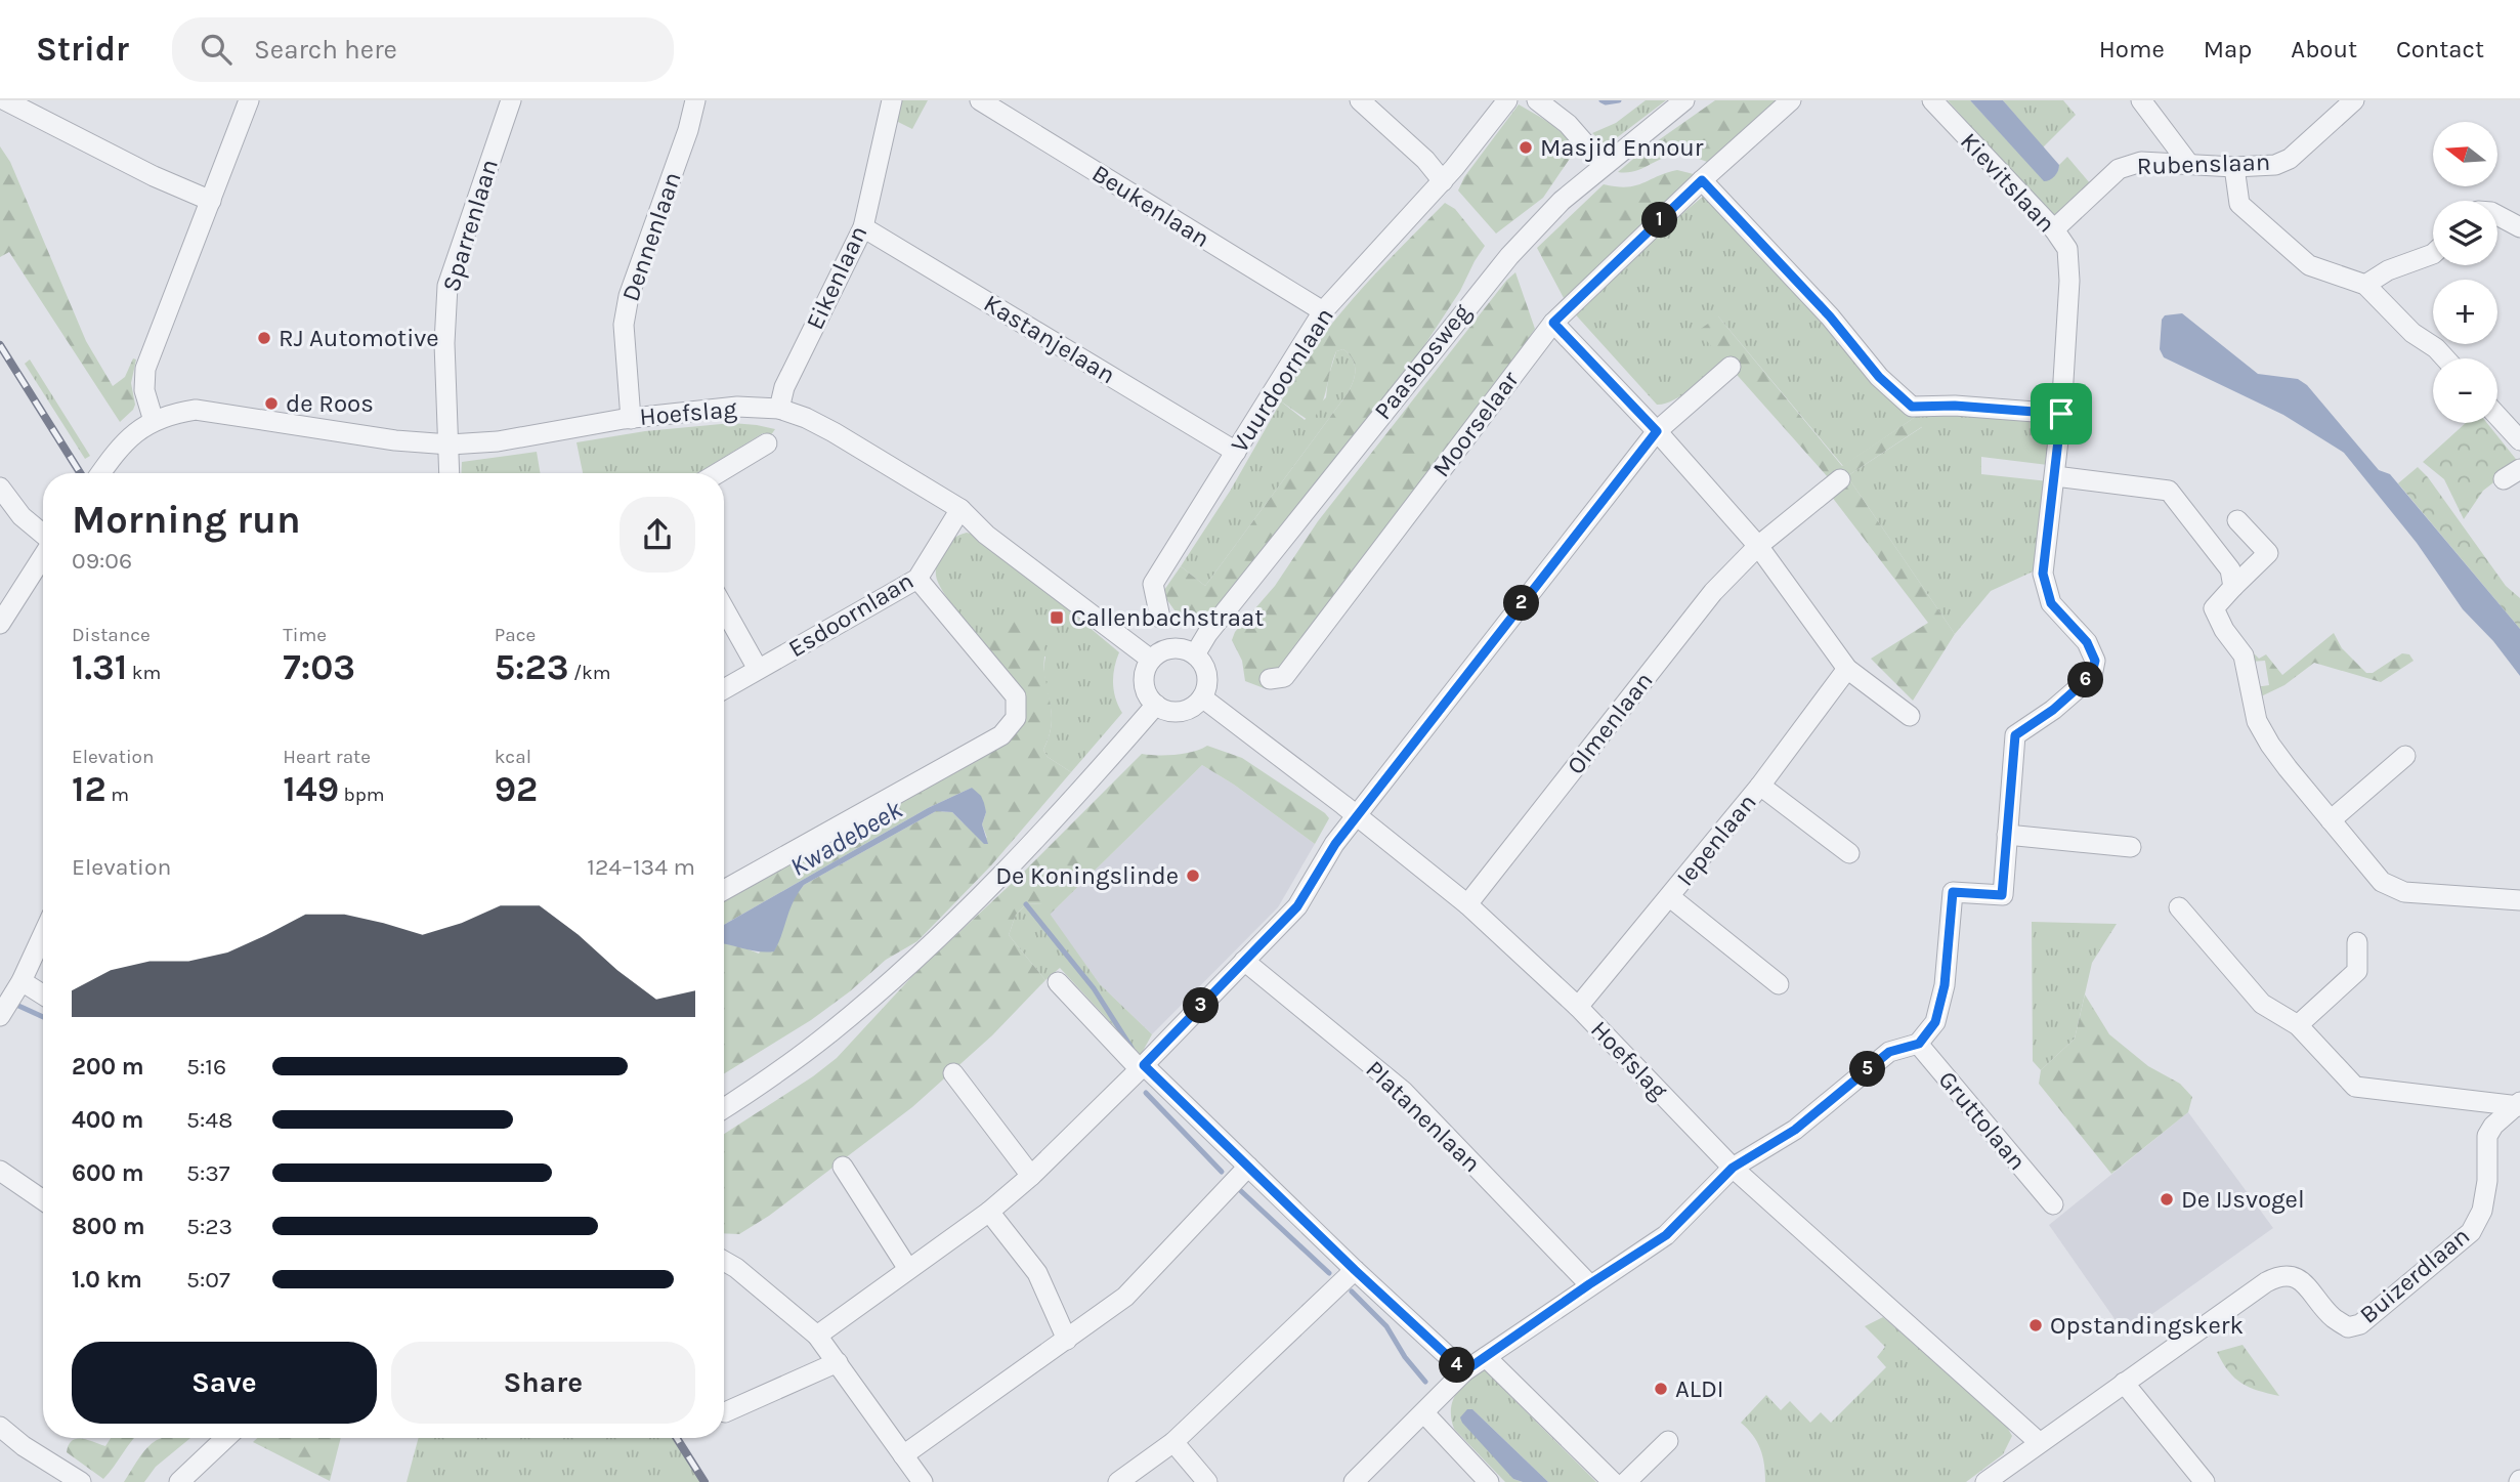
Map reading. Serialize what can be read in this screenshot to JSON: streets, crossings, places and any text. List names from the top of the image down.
{
  "streets": {
    "street": [
      "Rubenslaan",
      "Kievitslaan",
      "Beukenlaan",
      "Sparrenlaan",
      "Dennenlaan",
      "Eikenlaan",
      "Kastanjelaan",
      "Paasbosweg",
      "Vuurdoornlaan",
      "Hoefslag",
      "Moorselaar",
      "Esdoornlaan",
      "Olmenlaan",
      "Iepenlaan",
      "Platanenlaan",
      "Gruttolaan",
      "Buizerdlaan"
    ]
  },
  "crossings": [
    ["Rubenslaan", "Kievitslaan"],
    ["Beukenlaan", "Vuurdoornlaan"],
    ["Sparrenlaan", "Hoefslag"],
    ["Dennenlaan", "Hoefslag"],
    ["Eikenlaan", "Kastanjelaan"],
    ["Eikenlaan", "Hoefslag"],
    ["Kastanjelaan", "Vuurdoornlaan"],
    ["Paasbosweg", "Hoefslag"],
    ["Hoefslag", "Esdoornlaan"],
    ["Hoefslag", "Olmenlaan"],
    ["Hoefslag", "Iepenlaan"],
    ["Hoefslag", "Buizerdlaan"]
  ],
  "water": ["Kwadebeek"],
  "places": {
    "other": [
      "Masjid Ennour",
      "RJ Automotive",
      "de Roos",
      "De Koningslinde",
      "De IJsvogel",
      "Opstandingskerk",
      "ALDI"
    ],
    "transit": ["Callenbachstraat"]
  },
  "north": "left",
  "page": {
    "header": "Stridr",
    "search": "Search here",
    "nav": [
      "Home",
      "Map",
      "About",
      "Contact"
    ],
    "map_buttons": ["+", "−"],
    "pins": [
      "1",
      "2",
      "6",
      "3",
      "5",
      "4"
    ],
    "heading": ["Morning run", "09:06"],
    "stats": [
      ["Distance", "1.31 km"],
      ["Time", "7:03"],
      ["Pace", "5:23 /km"],
      ["Elevation", "12 m"],
      ["Heart rate", "149 bpm"],
      ["kcal", "92"]
    ],
    "chart": ["Elevation", "124–134 m"],
    "list": [
      {
        "name": "200 m",
        "note": "5:16"
      },
      {
        "name": "400 m",
        "note": "5:48"
      },
      {
        "name": "600 m",
        "note": "5:37"
      },
      {
        "name": "800 m",
        "note": "5:23"
      },
      {
        "name": "1.0 km",
        "note": "5:07"
      }
    ],
    "buttons": ["Save", "Share"]
  }
}
